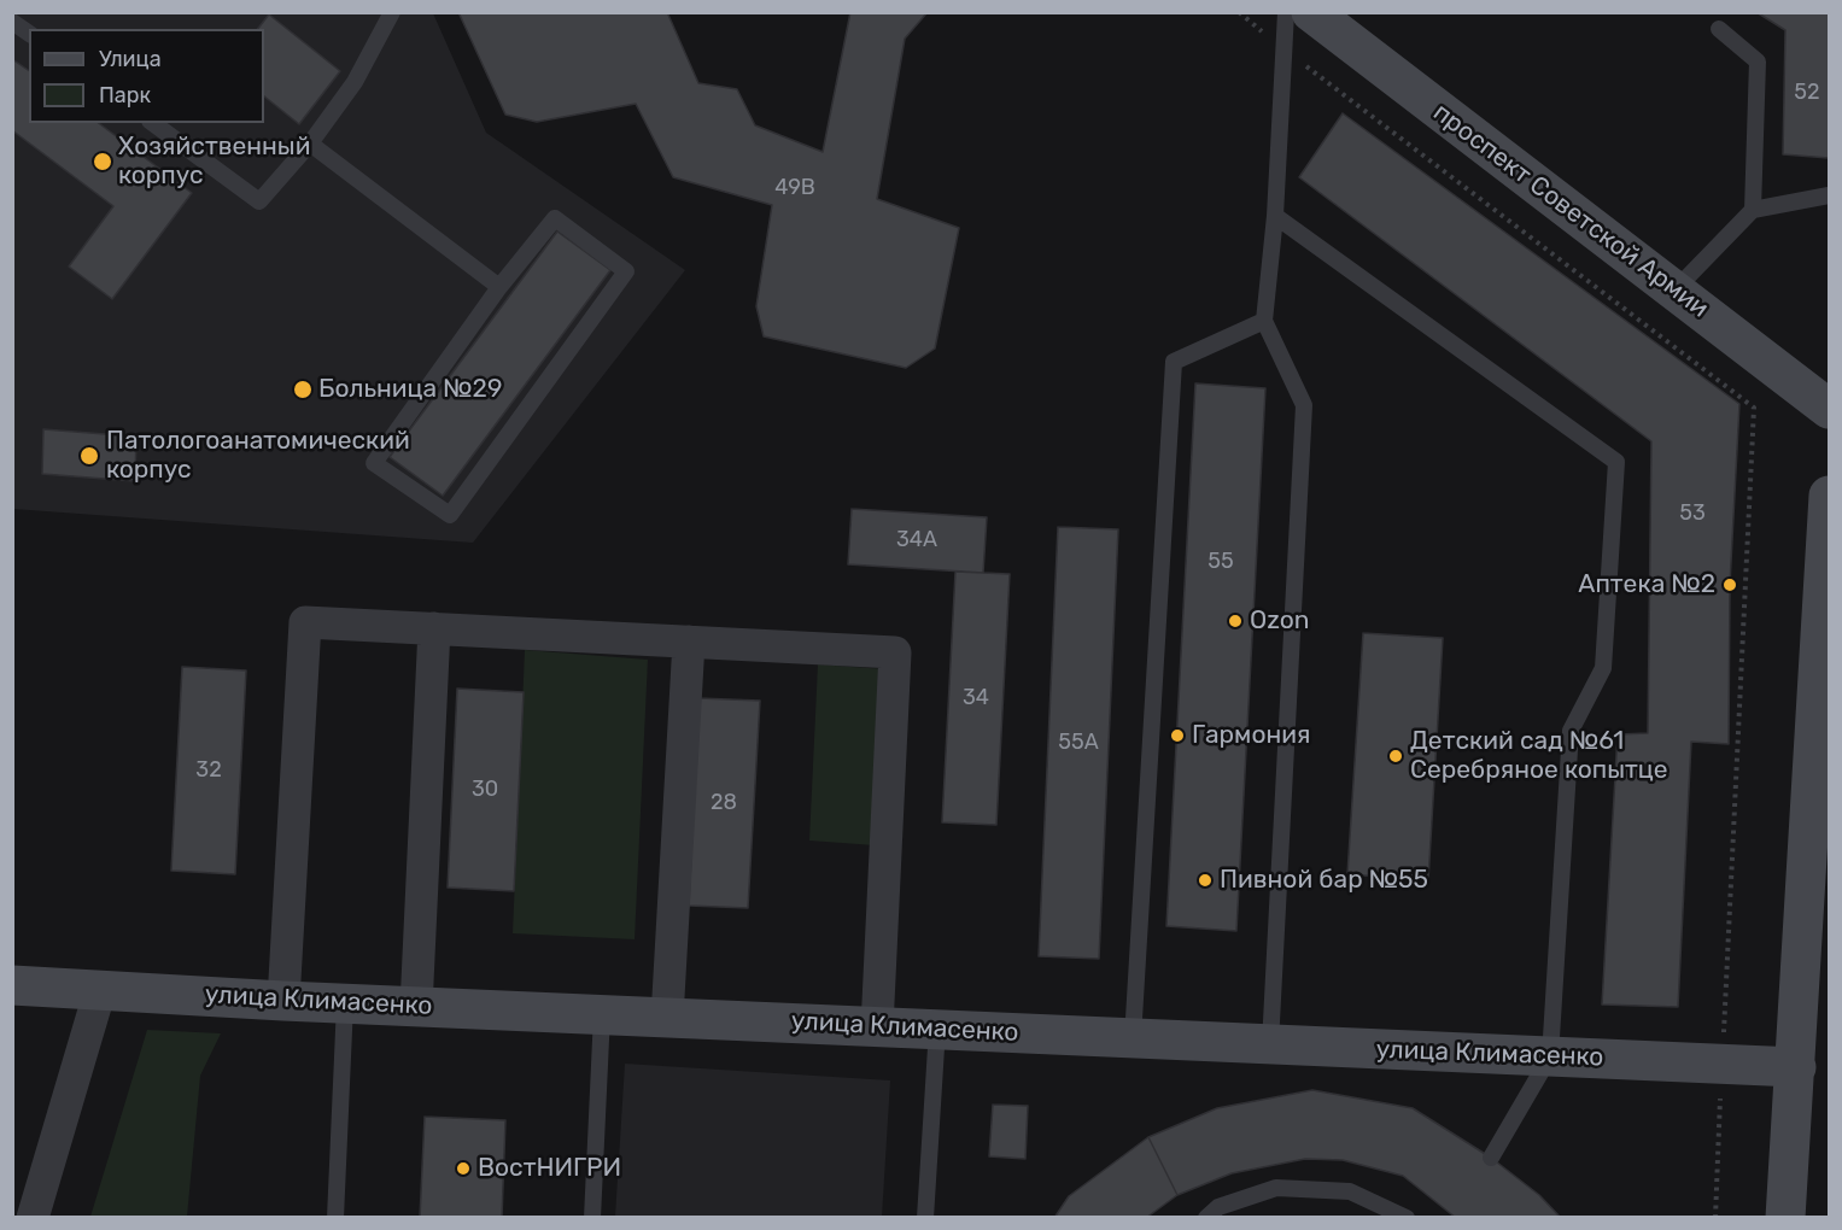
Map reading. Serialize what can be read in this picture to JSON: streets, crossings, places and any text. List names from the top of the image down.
{
  "streets": {
    "street": ["проспект Советской Армии", "улица Климасенко"]
  },
  "places": [
    "Хозяйственный корпус",
    "Больница №29",
    "Патологоанатомический корпус",
    "Аптека №2",
    "Ozon",
    "Гармония",
    "Детский сад №61 Серебряное копытце",
    "Пивной бар №55",
    "ВостНИГРИ"
  ],
  "house_numbers": [
    "52",
    "49В",
    "53",
    "34А",
    "55",
    "34",
    "55А",
    "32",
    "30",
    "28"
  ],
  "legend": ["Улица", "Парк"]
}
